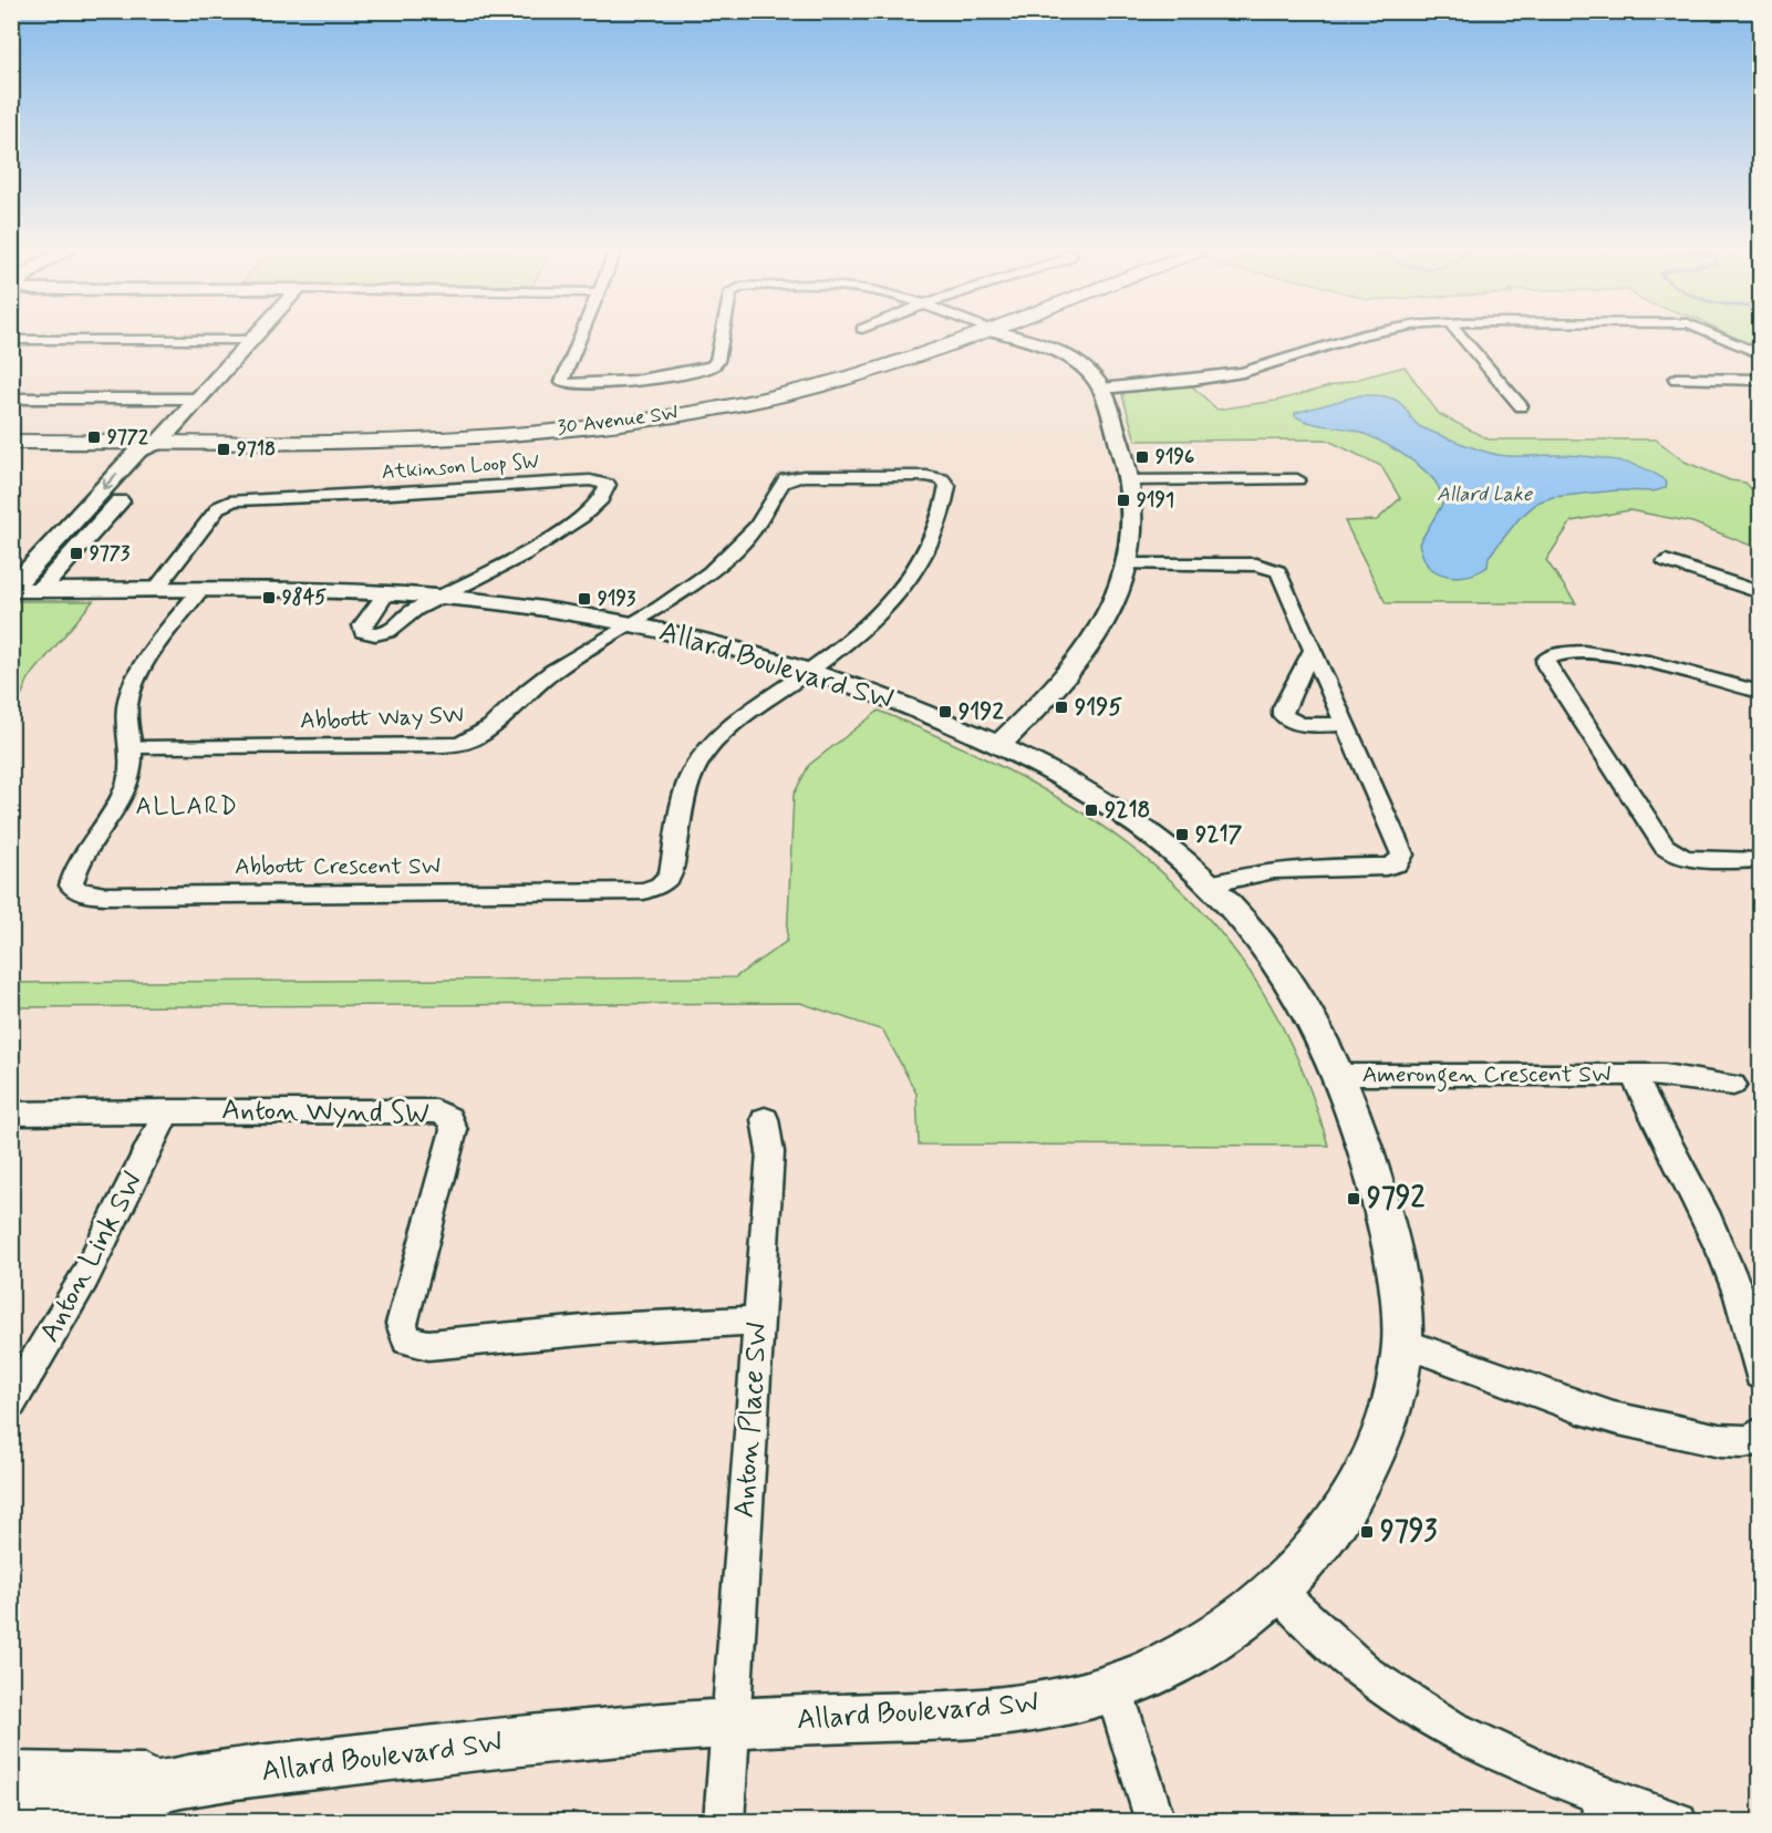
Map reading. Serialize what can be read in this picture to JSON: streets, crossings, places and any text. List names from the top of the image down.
{
  "streets": {
    "main road": ["30 Avenue SW"],
    "street": [
      "Atkinson Loop SW",
      "Allard Boulevard SW",
      "Abbott Way SW",
      "Abbott Crescent SW",
      "Amerongen Crescent SW",
      "Anton Wynd SW",
      "Anton Link SW",
      "Anton Place SW"
    ]
  },
  "crossings": [
    ["Atkinson Loop SW", "Allard Boulevard SW"],
    ["Allard Boulevard SW", "Abbott Way SW"],
    ["Allard Boulevard SW", "Abbott Crescent SW"],
    ["Allard Boulevard SW", "Amerongen Crescent SW"],
    ["Allard Boulevard SW", "Anton Place SW"],
    ["Abbott Way SW", "Abbott Crescent SW"],
    ["Anton Wynd SW", "Anton Link SW"],
    ["Anton Wynd SW", "Anton Place SW"]
  ],
  "districts": ["ALLARD"],
  "water": ["Allard Lake"],
  "places": {
    "transit": [
      "9772",
      "9718",
      "9196",
      "9191",
      "9773",
      "9845",
      "9193",
      "9195",
      "9192",
      "9218",
      "9217",
      "9792",
      "9793"
    ]
  }
}
